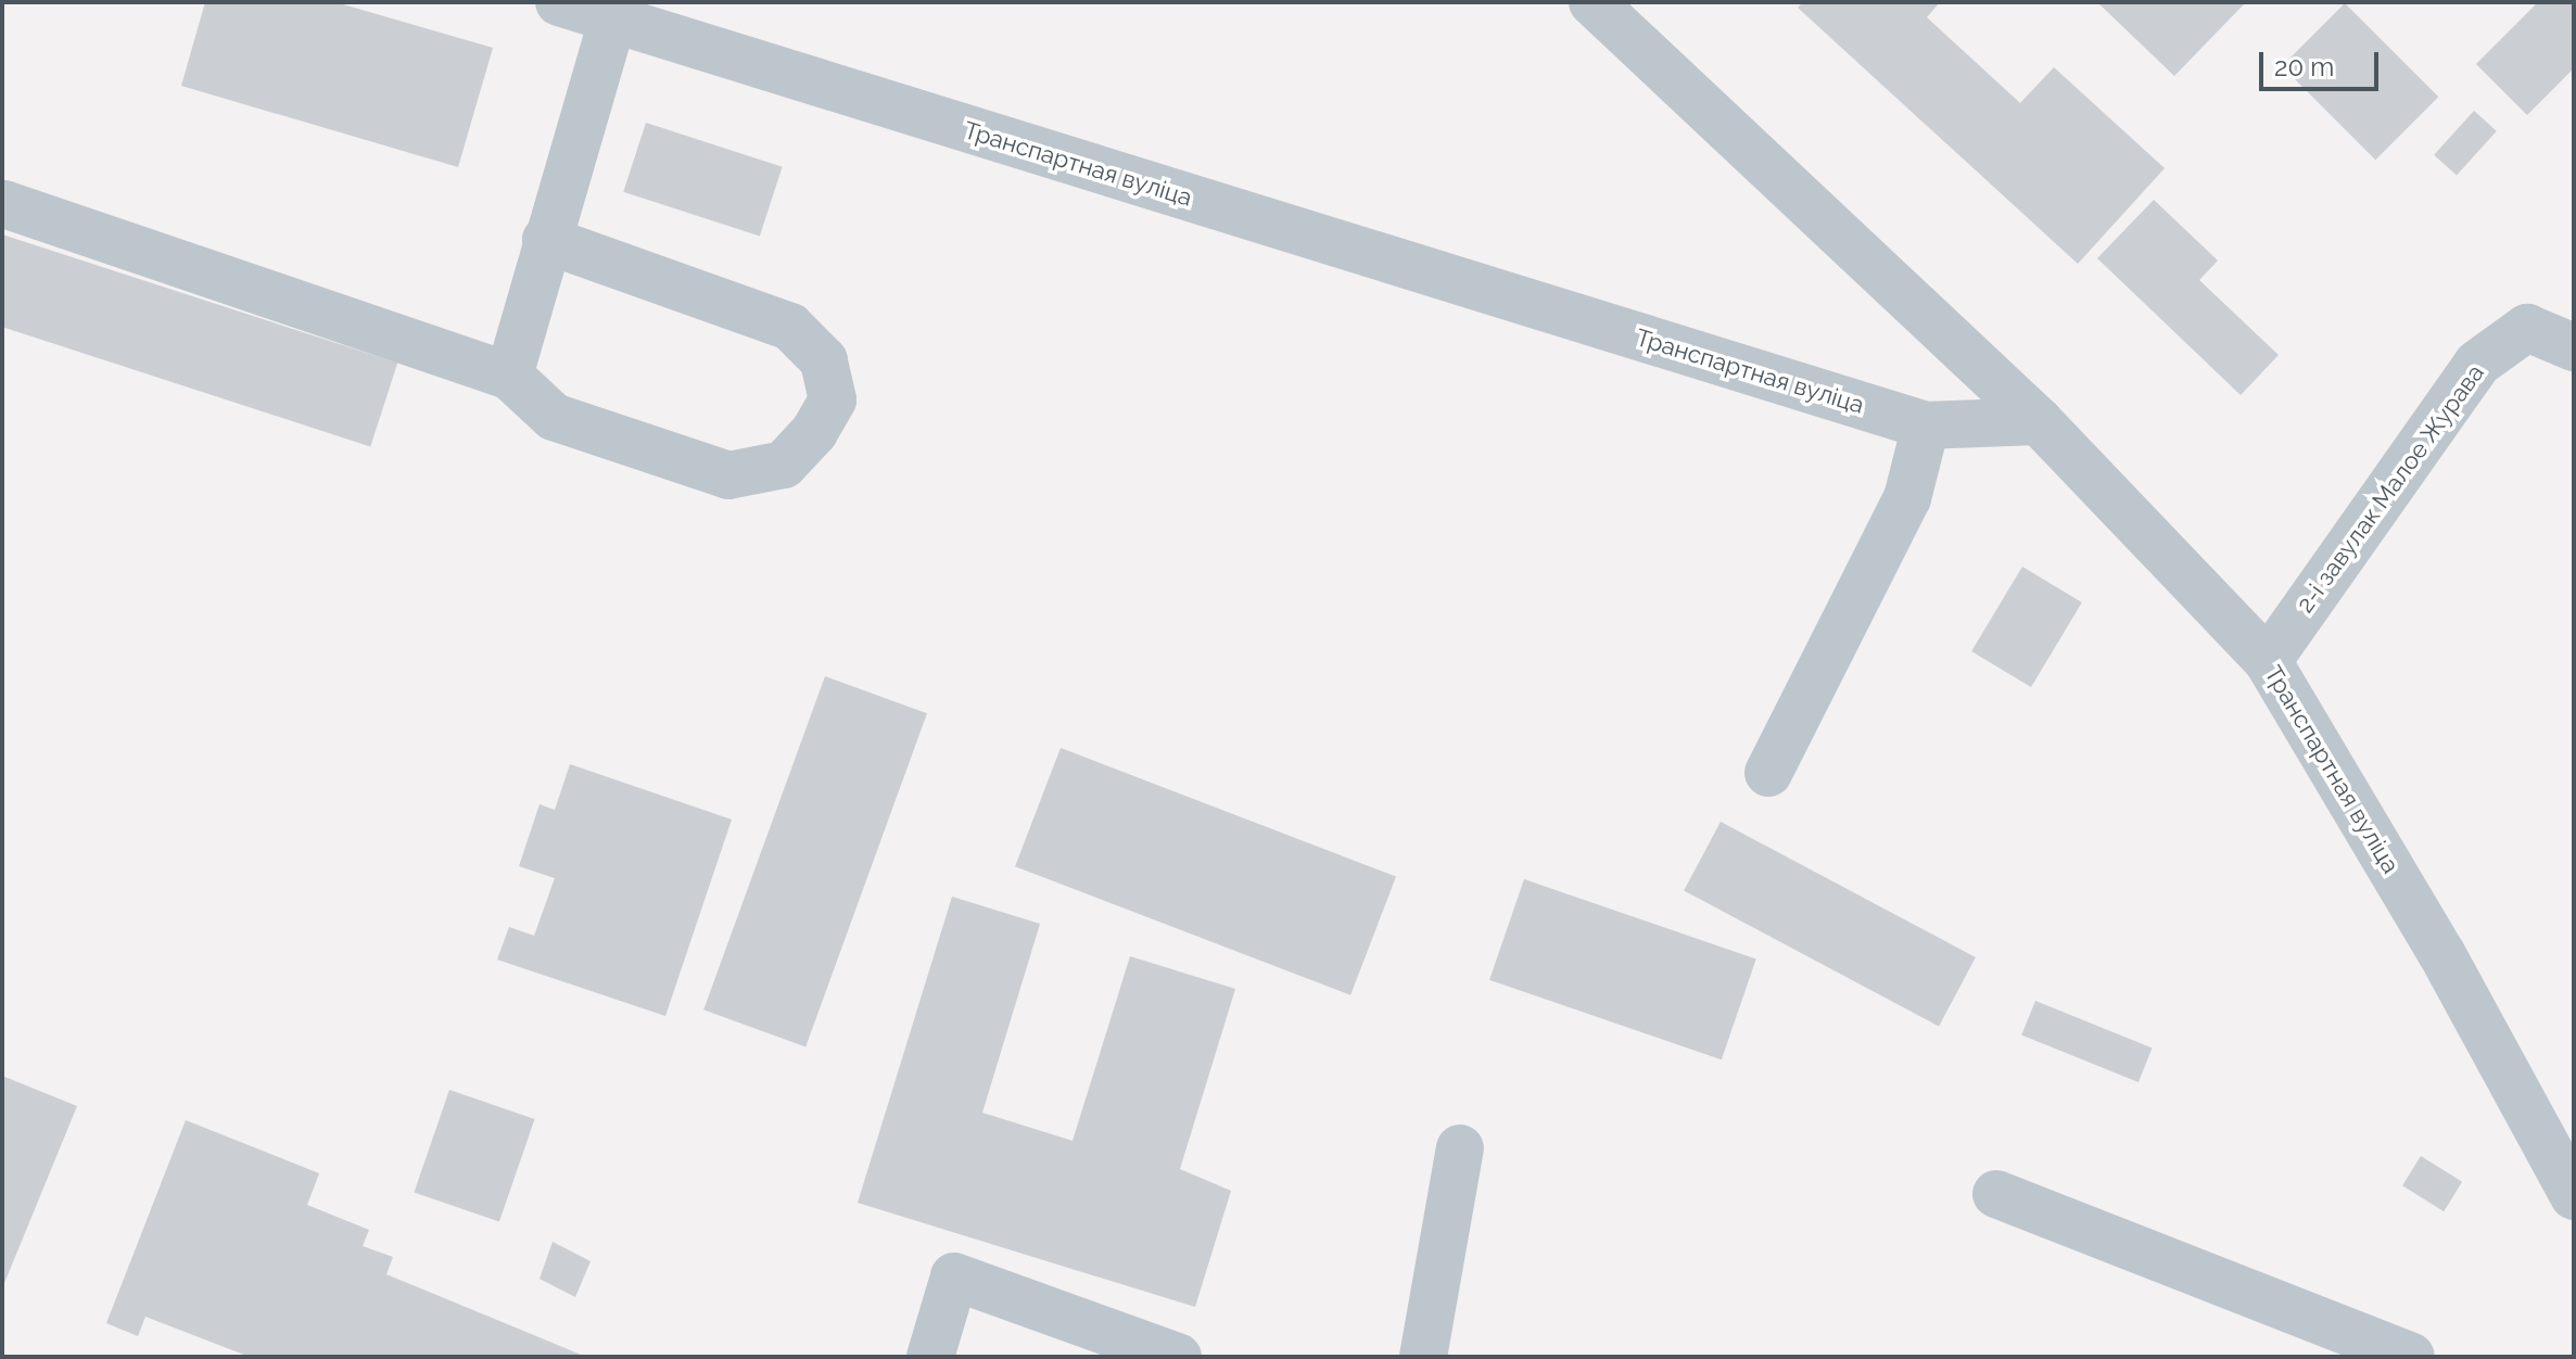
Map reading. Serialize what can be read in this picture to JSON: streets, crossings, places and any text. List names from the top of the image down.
{
  "streets": {
    "street": ["Транспартная вуліца", "2-і завулак Малое Журава"]
  },
  "crossings": [
    ["Транспартная вуліца", "2-і завулак Малое Журава"]
  ],
  "scale_bar": "20 m"
}
